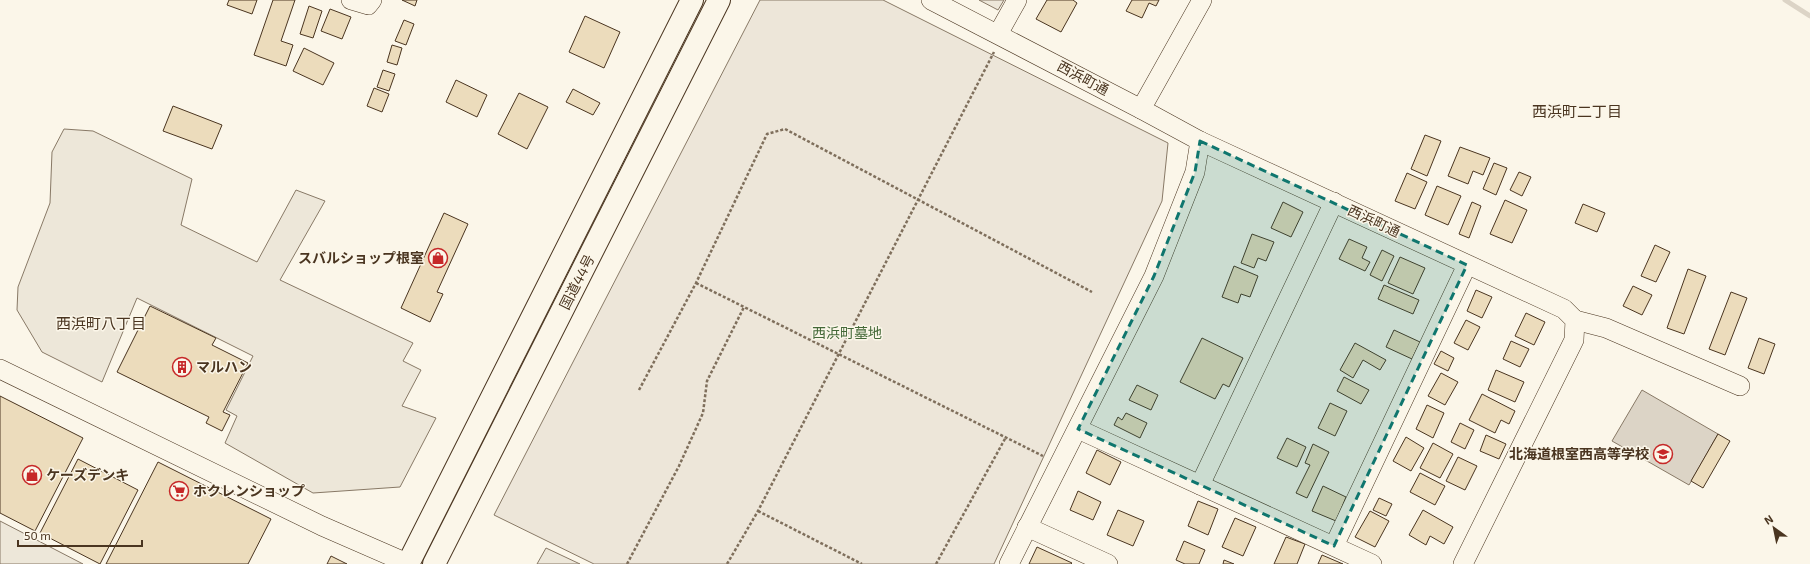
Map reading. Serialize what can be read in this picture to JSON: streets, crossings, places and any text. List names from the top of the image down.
{
  "streets": {
    "highway": ["国道44号"],
    "street": ["西浜町通"]
  },
  "districts": ["西浜町二丁目", "西浜町八丁目"],
  "parks": ["西浜町墓地"],
  "places": {
    "shop": ["スバルショップ根室", "ケーズデンキ"],
    "building": ["マルハン"],
    "school or university": ["北海道根室西高等学校"],
    "supermarket": ["ホクレンショップ"]
  },
  "scale_bar": "50 m",
  "north": "top left"
}
